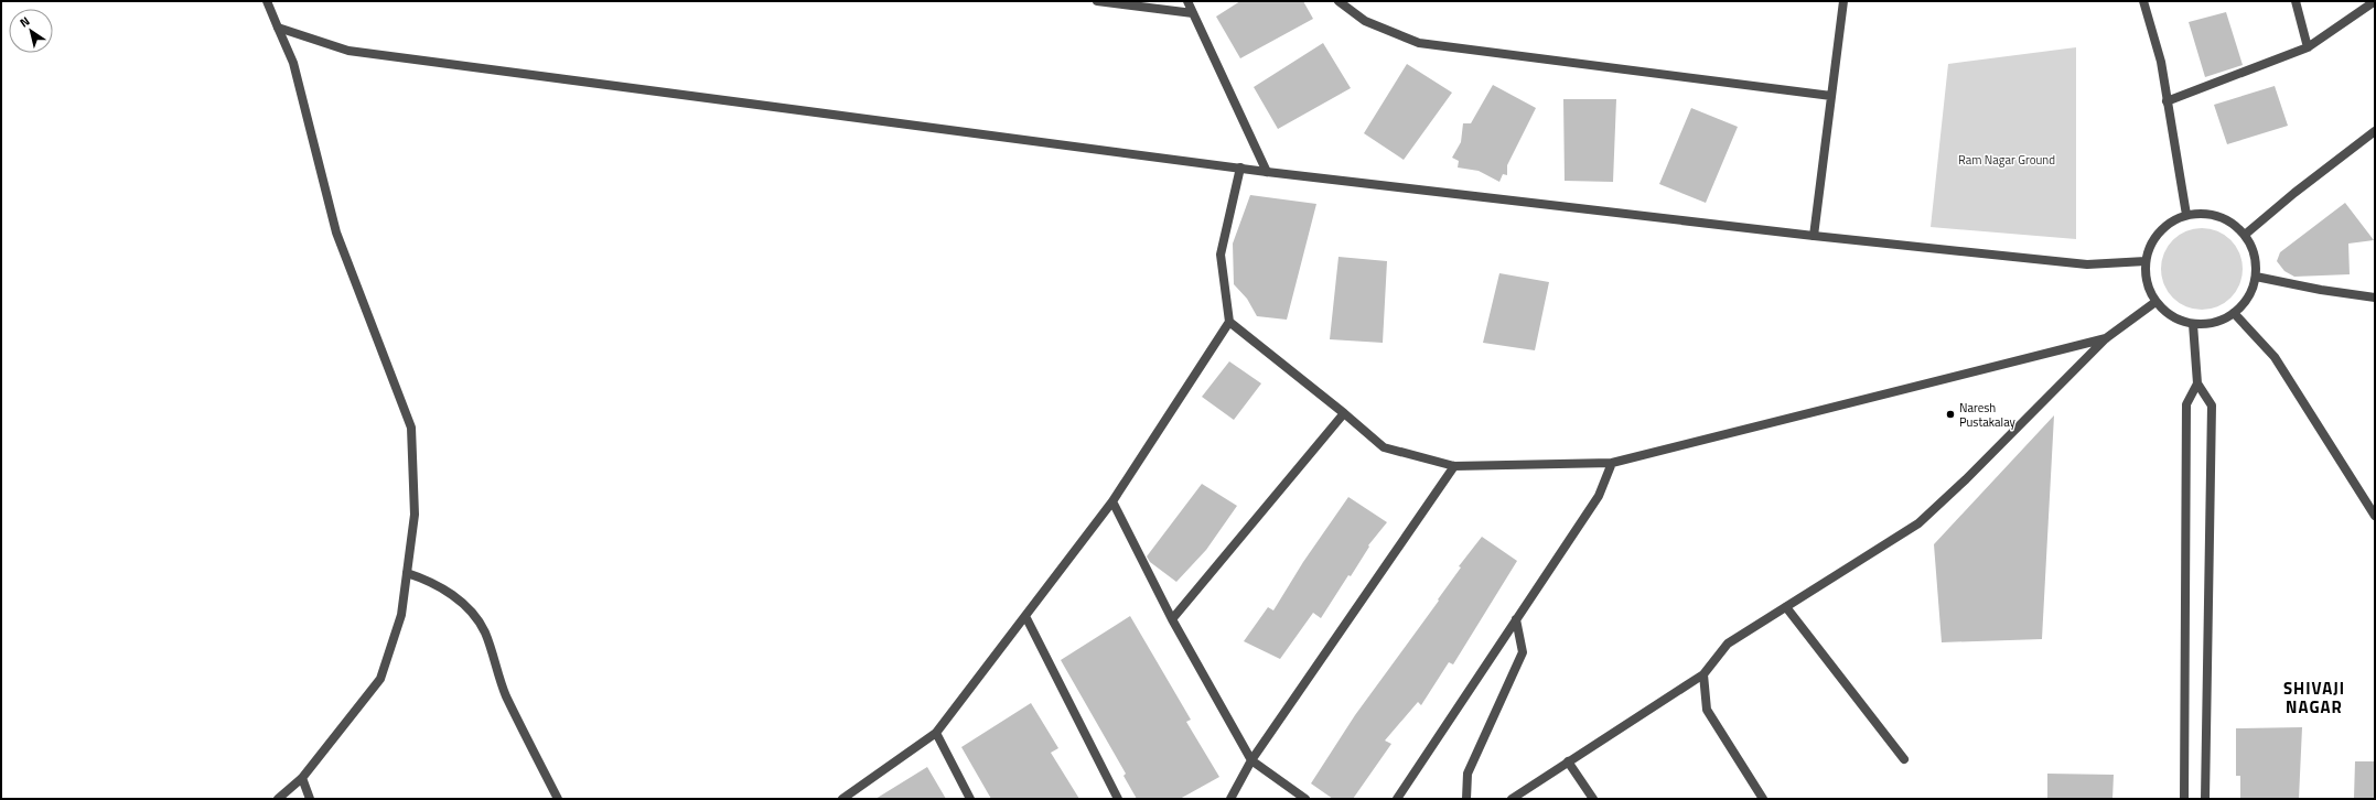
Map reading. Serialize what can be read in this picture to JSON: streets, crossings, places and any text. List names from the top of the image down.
{
  "districts": ["SHIVAJI NAGAR"],
  "parks": ["Ram Nagar Ground"],
  "places": ["Naresh Pustakalay"],
  "north": "top left"
}
